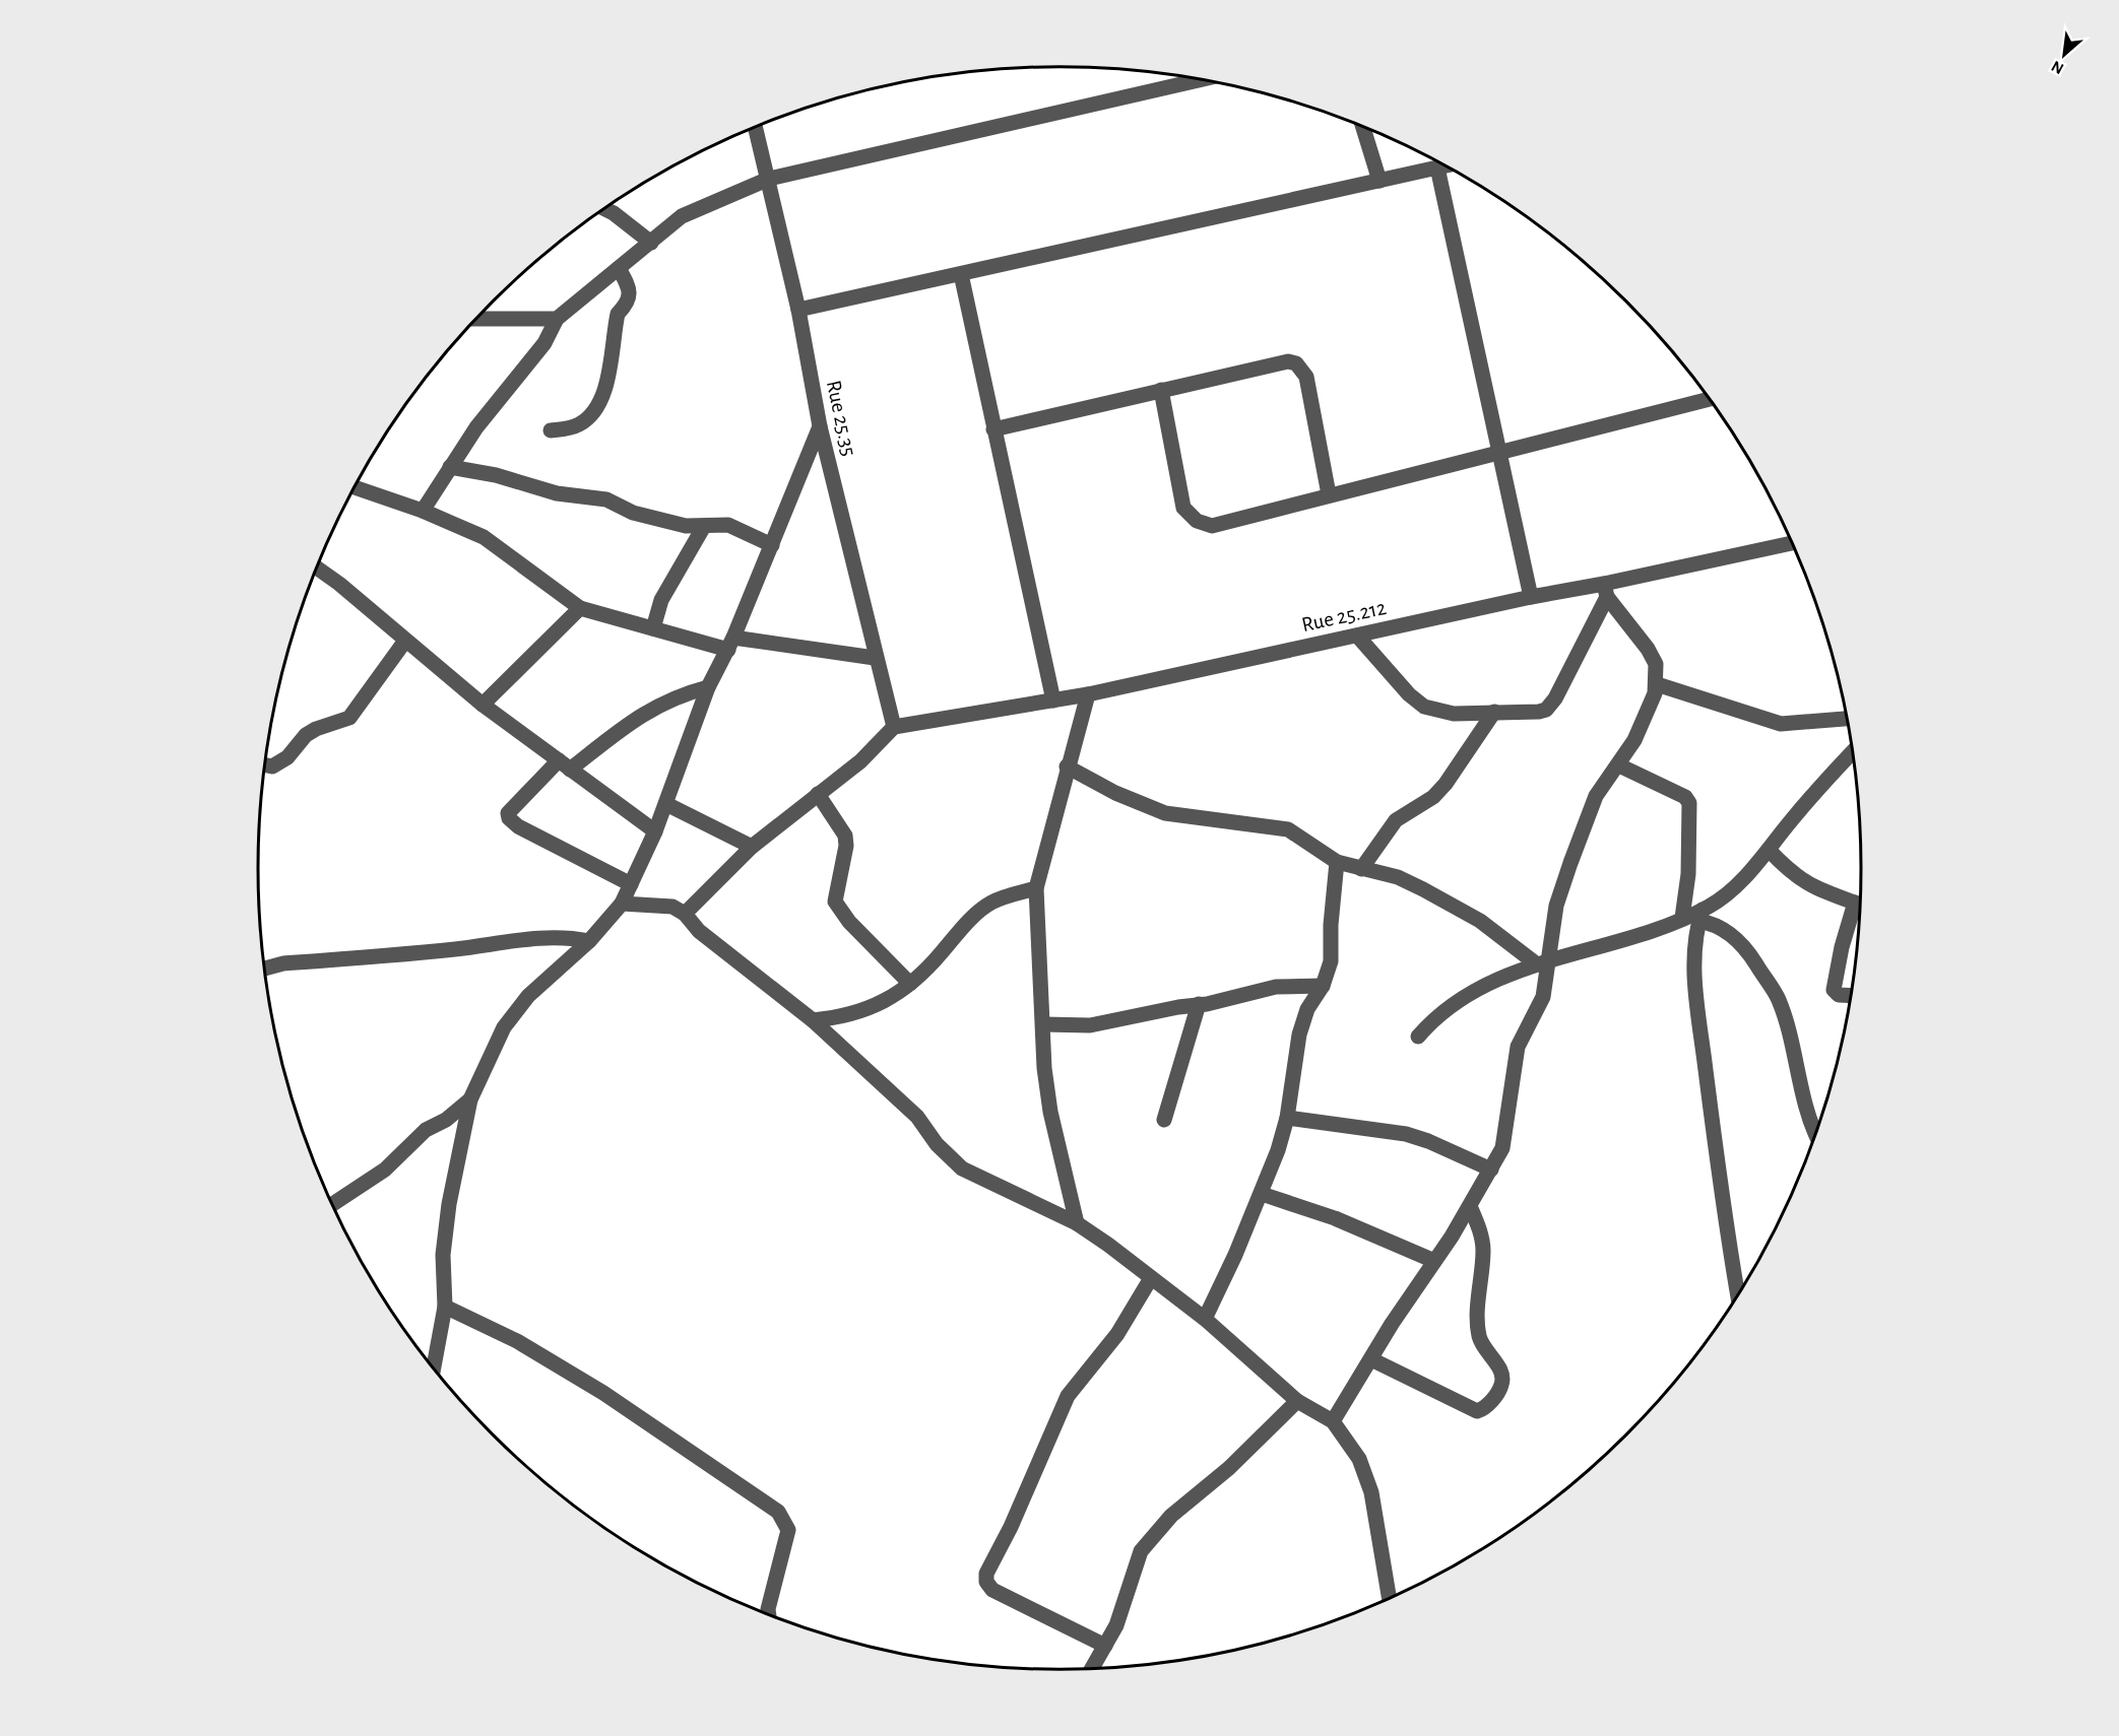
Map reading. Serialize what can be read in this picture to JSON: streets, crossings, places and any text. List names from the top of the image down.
{
  "streets": {
    "street": ["Rue 25.35", "Rue 25.212"]
  },
  "crossings": [
    ["Rue 25.35", "Rue 25.212"]
  ],
  "north": "bottom left"
}
